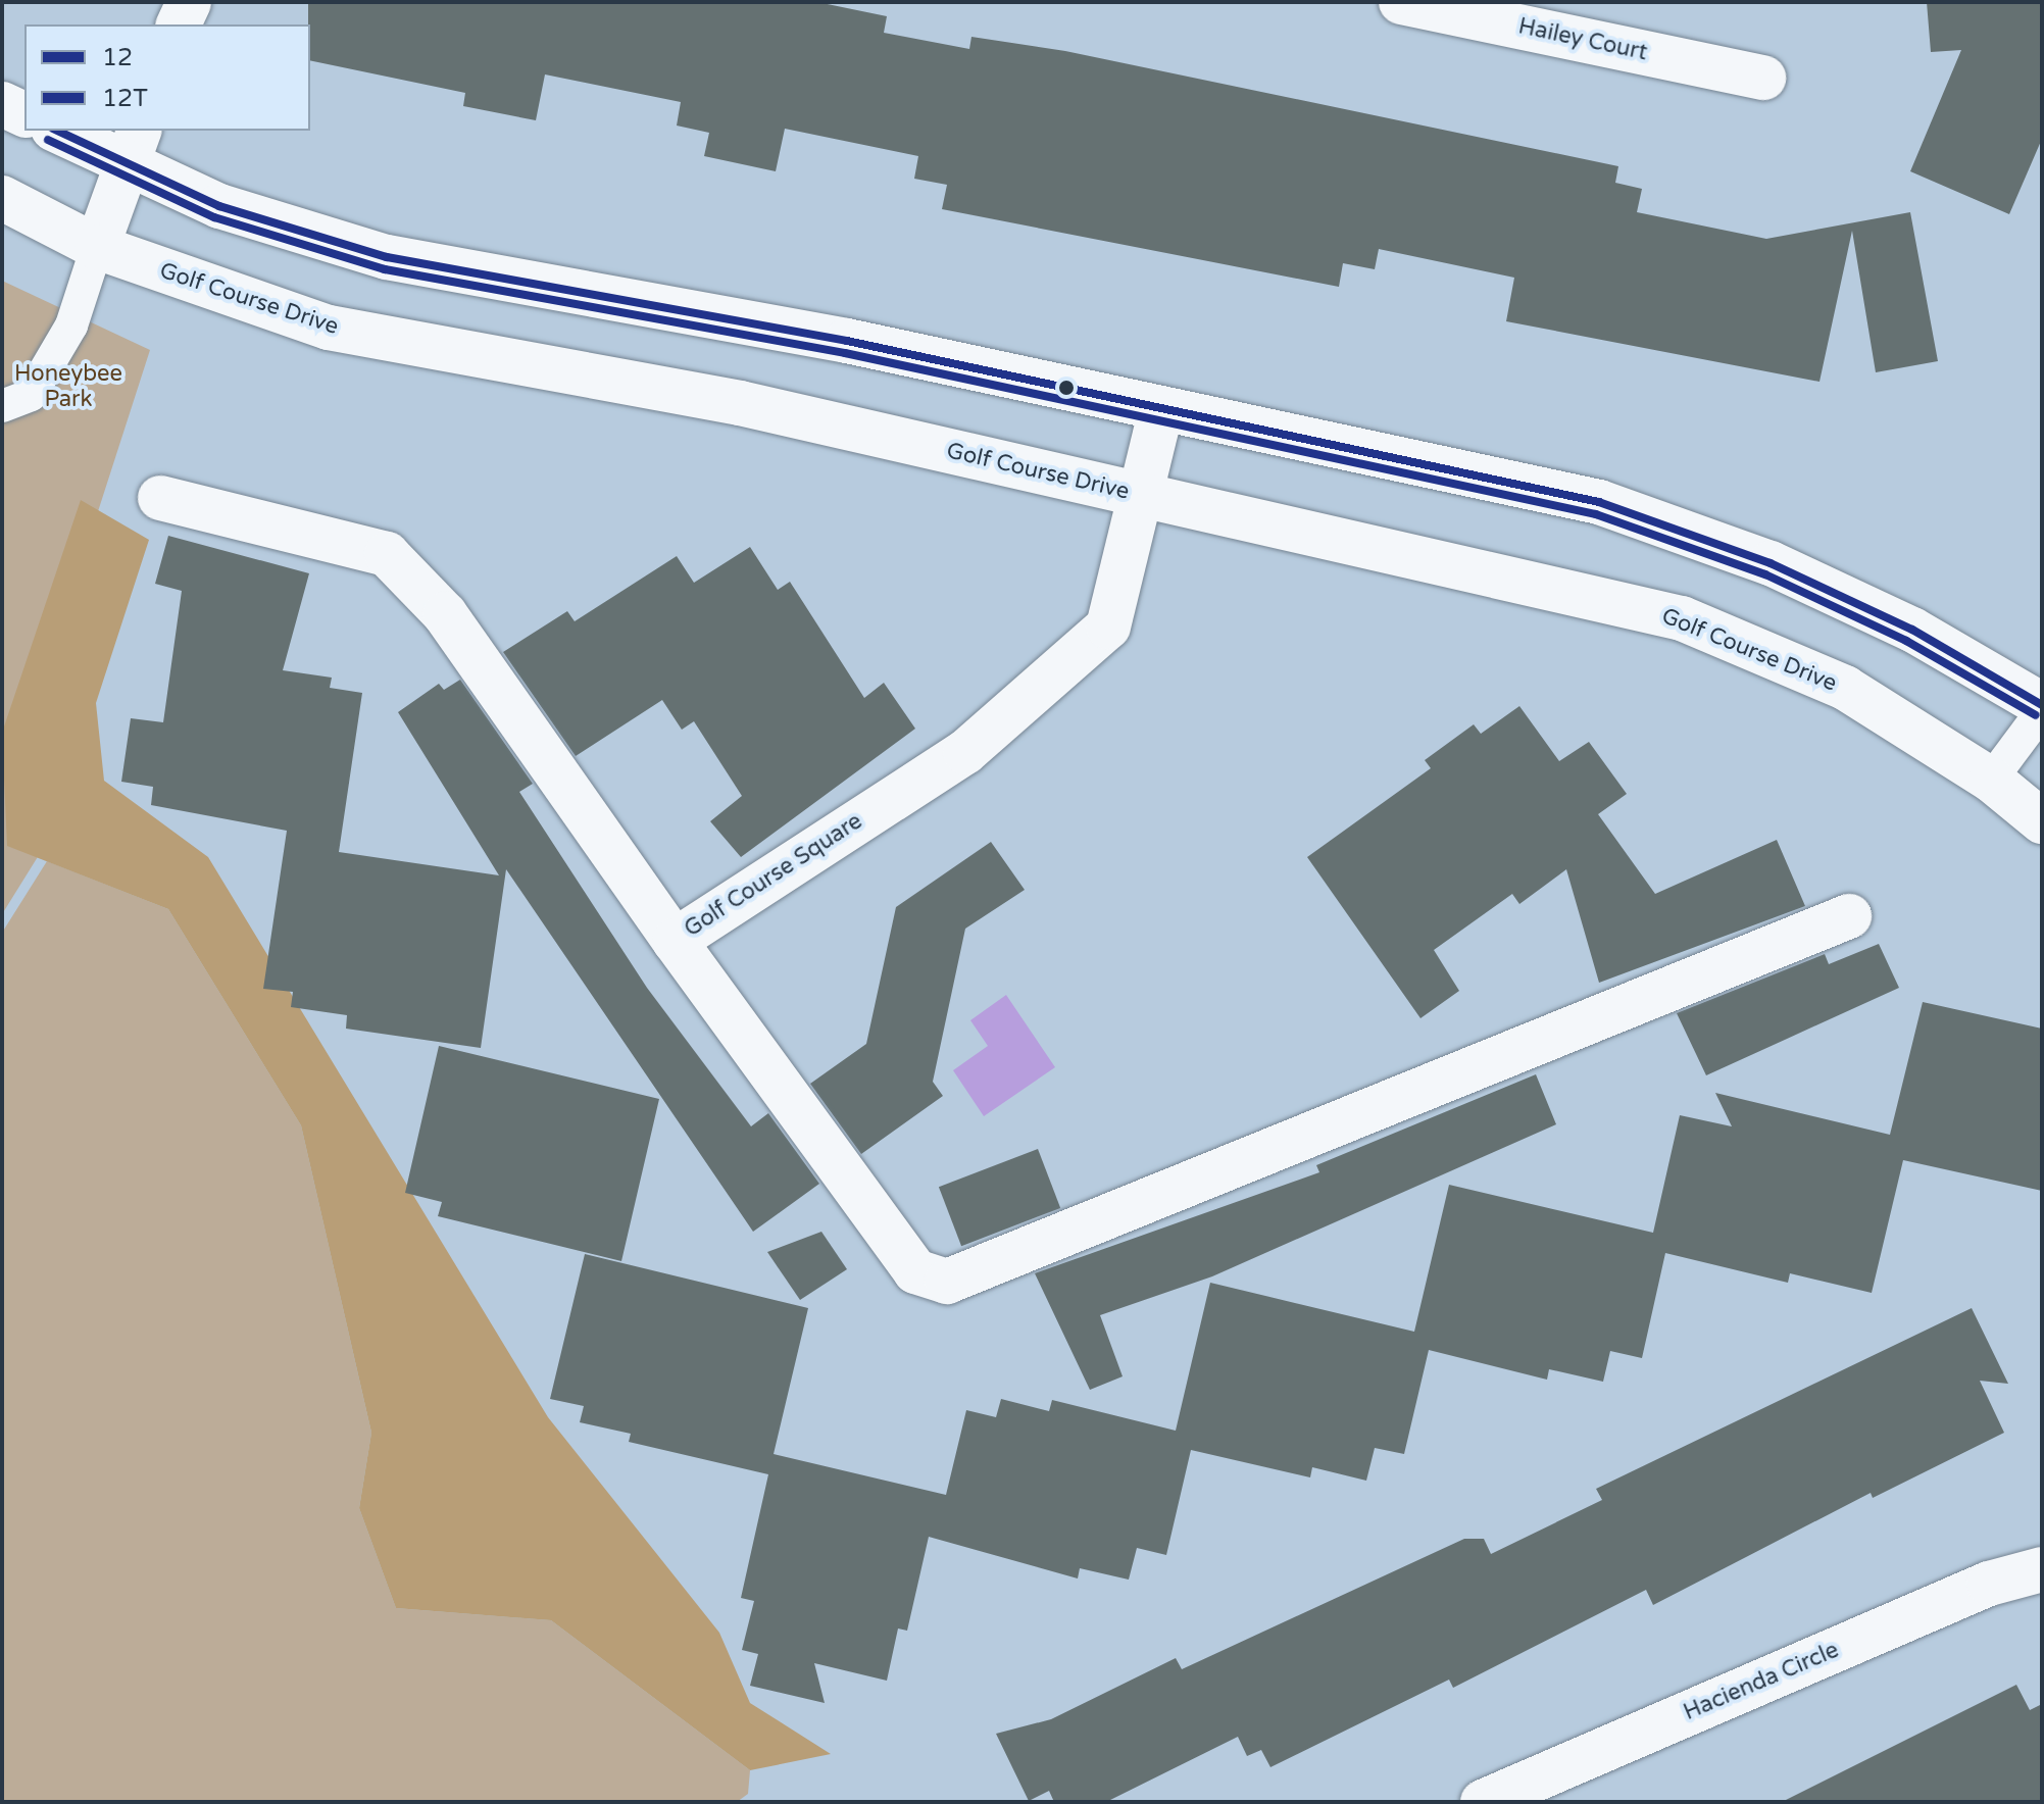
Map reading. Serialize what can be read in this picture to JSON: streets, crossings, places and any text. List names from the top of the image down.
{
  "streets": {
    "street": [
      "Hailey Court",
      "Golf Course Drive",
      "Golf Course Square",
      "Hacienda Circle"
    ]
  },
  "crossings": [
    ["Golf Course Drive", "Golf Course Square"]
  ],
  "parks": ["Honeybee Park"],
  "lines": ["transit line 12", "transit line 12T"],
  "legend": ["12", "12T"]
}
